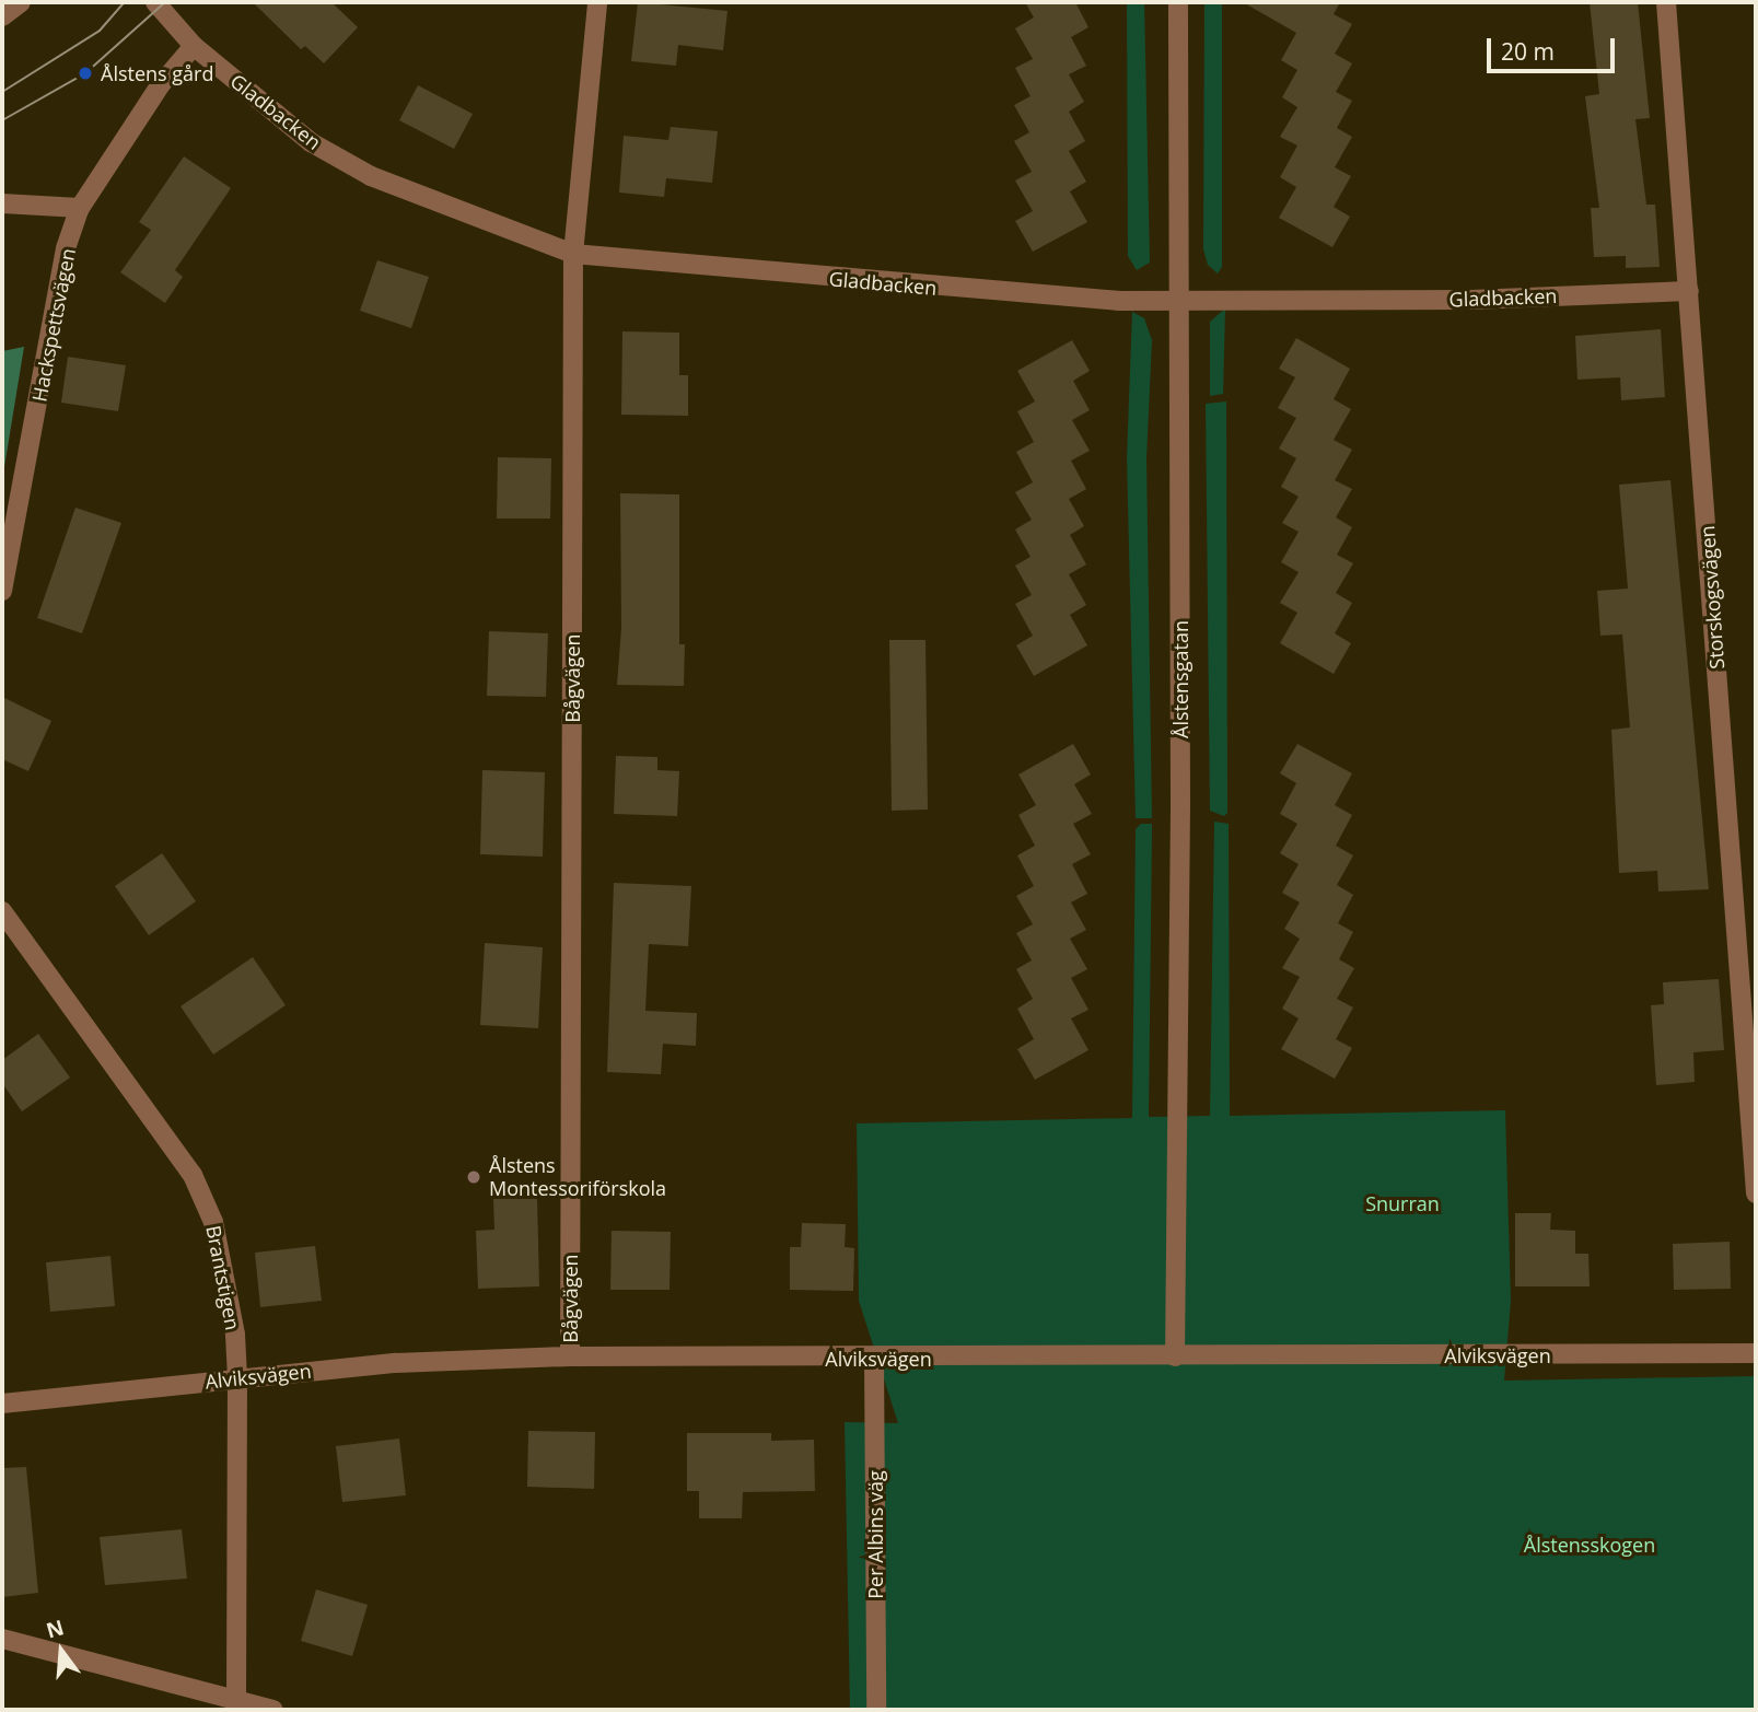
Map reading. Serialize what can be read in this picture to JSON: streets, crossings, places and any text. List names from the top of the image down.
{
  "streets": {
    "street": [
      "Gladbacken",
      "Hackspettsvägen",
      "Storskogsvägen",
      "Bågvägen",
      "Ålstensgatan",
      "Brantstigen",
      "Alviksvägen",
      "Per Albins väg"
    ]
  },
  "crossings": [
    ["Gladbacken", "Hackspettsvägen"],
    ["Gladbacken", "Storskogsvägen"],
    ["Gladbacken", "Bågvägen"],
    ["Gladbacken", "Ålstensgatan"],
    ["Bågvägen", "Alviksvägen"],
    ["Ålstensgatan", "Alviksvägen"],
    ["Brantstigen", "Alviksvägen"],
    ["Alviksvägen", "Per Albins väg"]
  ],
  "parks": ["Snurran", "Ålstensskogen"],
  "places": ["Ålstens gård", "Ålstens Montessoriförskola"],
  "scale_bar": "20 m",
  "north": "top"
}
